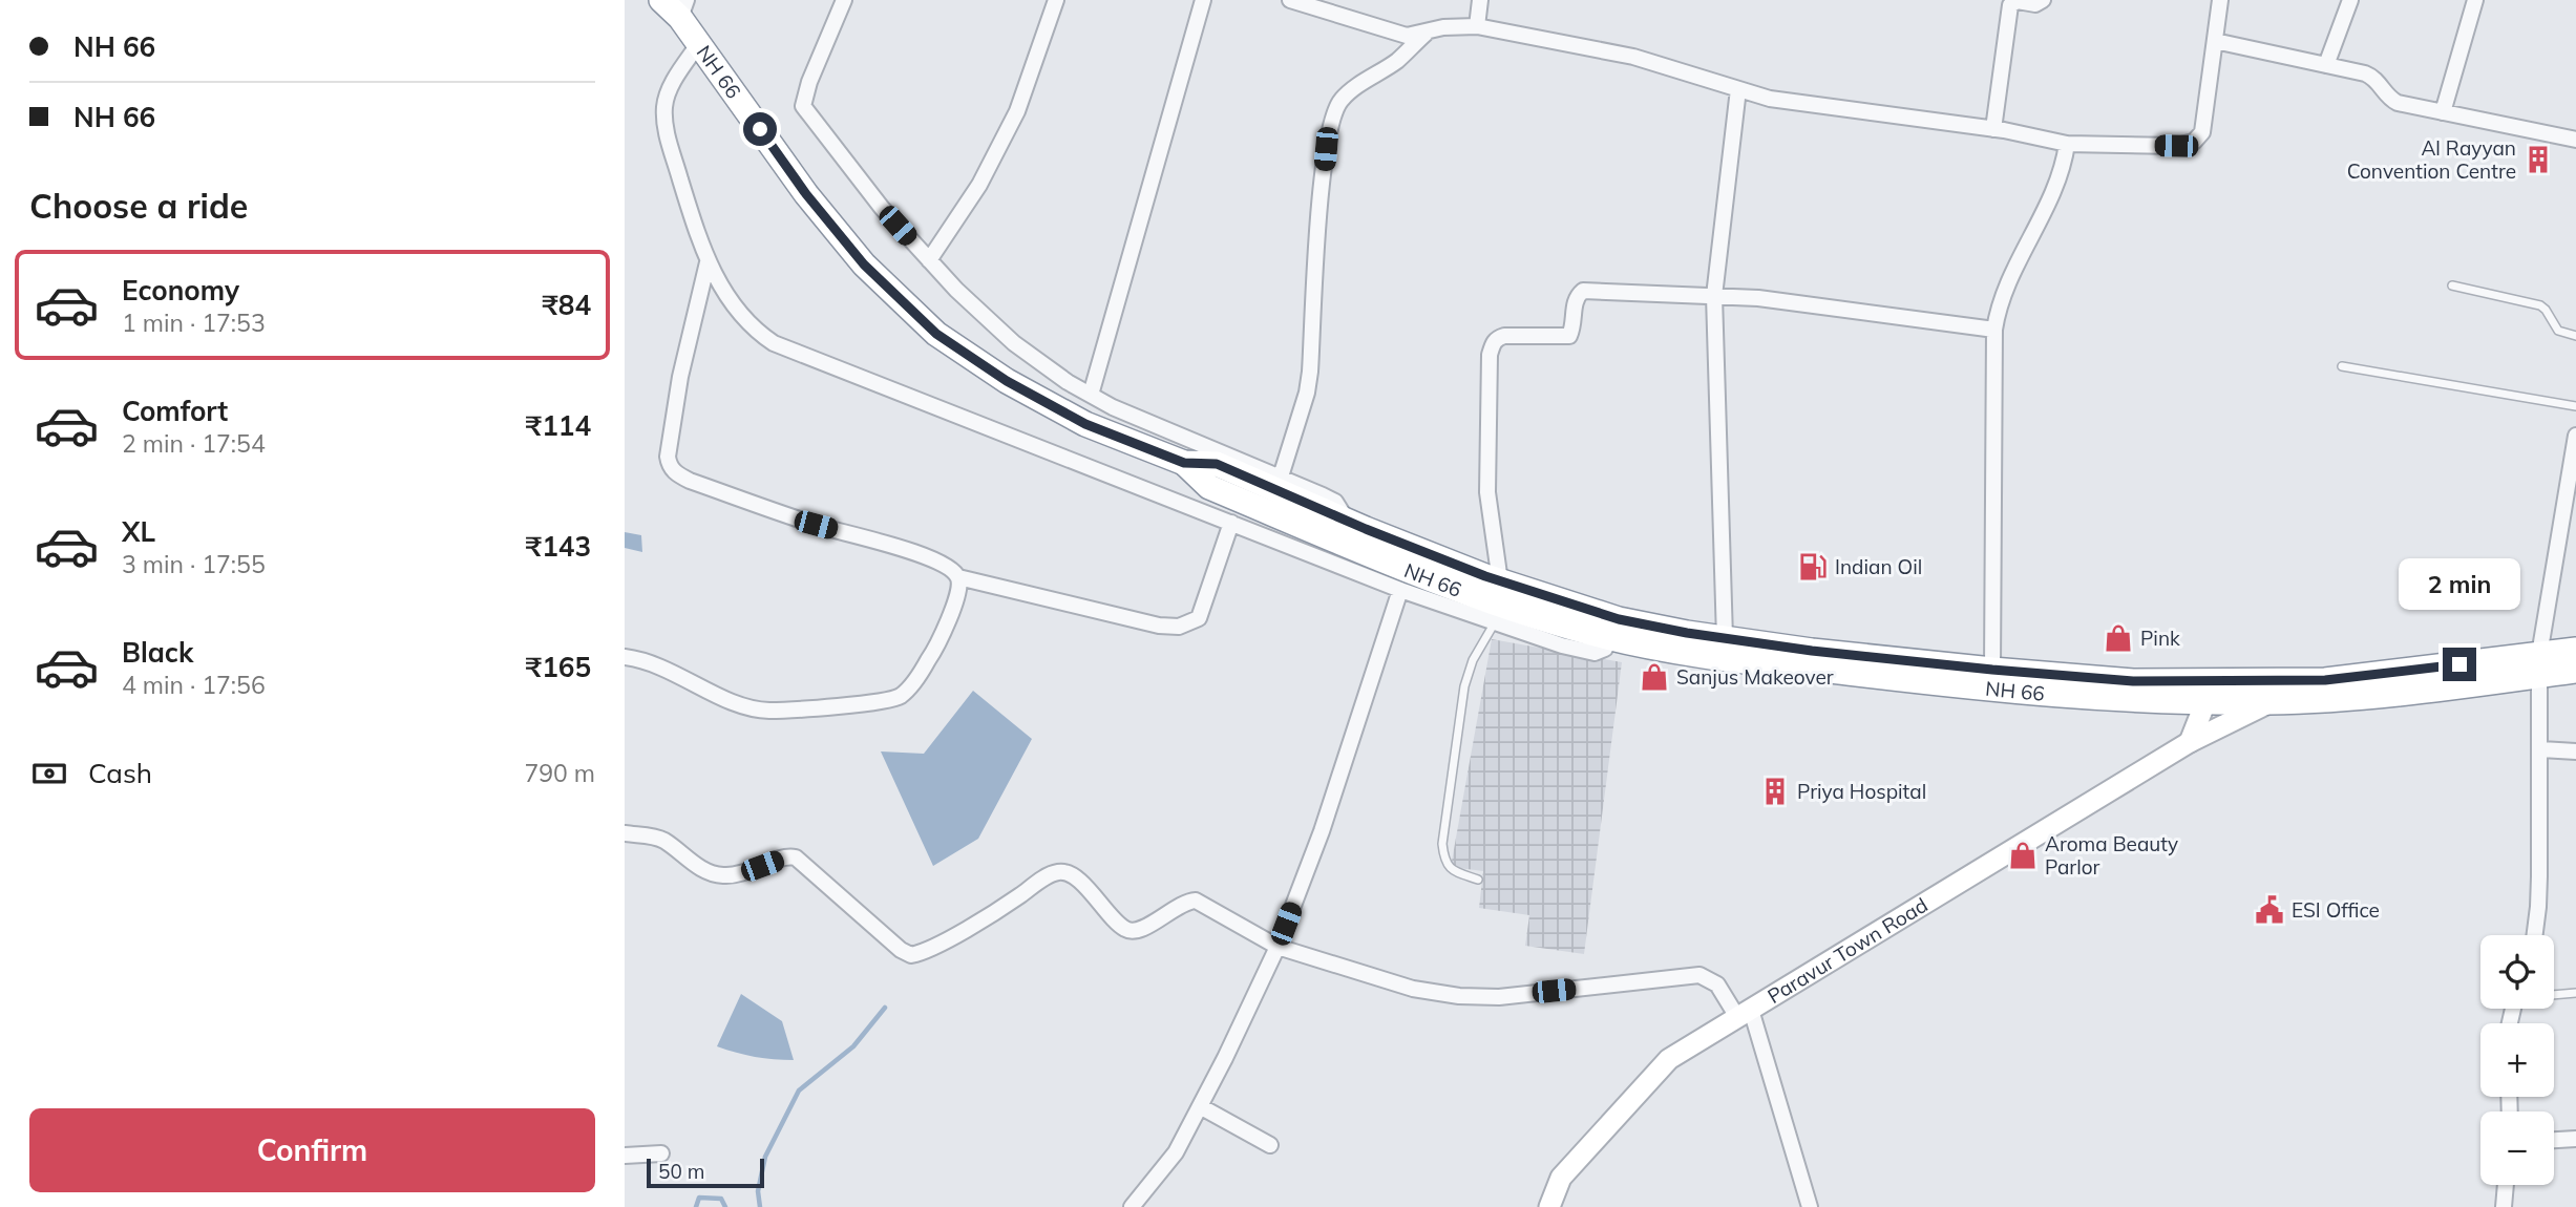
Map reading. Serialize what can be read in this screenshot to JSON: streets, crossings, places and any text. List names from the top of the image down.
{
  "streets": {
    "highway": ["NH 66"],
    "main road": ["Paravur Town Road"]
  },
  "crossings": [
    ["NH 66", "Paravur Town Road"]
  ],
  "places": {
    "building": ["Al Rayyan Convention Centre", "Priya Hospital"],
    "fuel station": ["Indian Oil"],
    "shop": ["Pink", "Sanjus Makeover", "Aroma Beauty Parlor"],
    "public building": ["ESI Office"]
  },
  "scale_bar": "50 m",
  "page": {
    "banner": ["NH 66", "NH 66"],
    "heading": "Choose a ride",
    "list": [
      {
        "name": "Economy",
        "note": "1 min · 17:53",
        "value": "₹84"
      },
      {
        "name": "Comfort",
        "note": "2 min · 17:54",
        "value": "₹114"
      },
      {
        "name": "XL",
        "note": "3 min · 17:55",
        "value": "₹143"
      },
      {
        "name": "Black",
        "note": "4 min · 17:56",
        "value": "₹165"
      }
    ],
    "bubble": "2 min",
    "pay": ["Cash", "790 m"],
    "map_buttons": ["+", "−"],
    "buttons": "Confirm",
    "scale": "50 m"
  }
}
